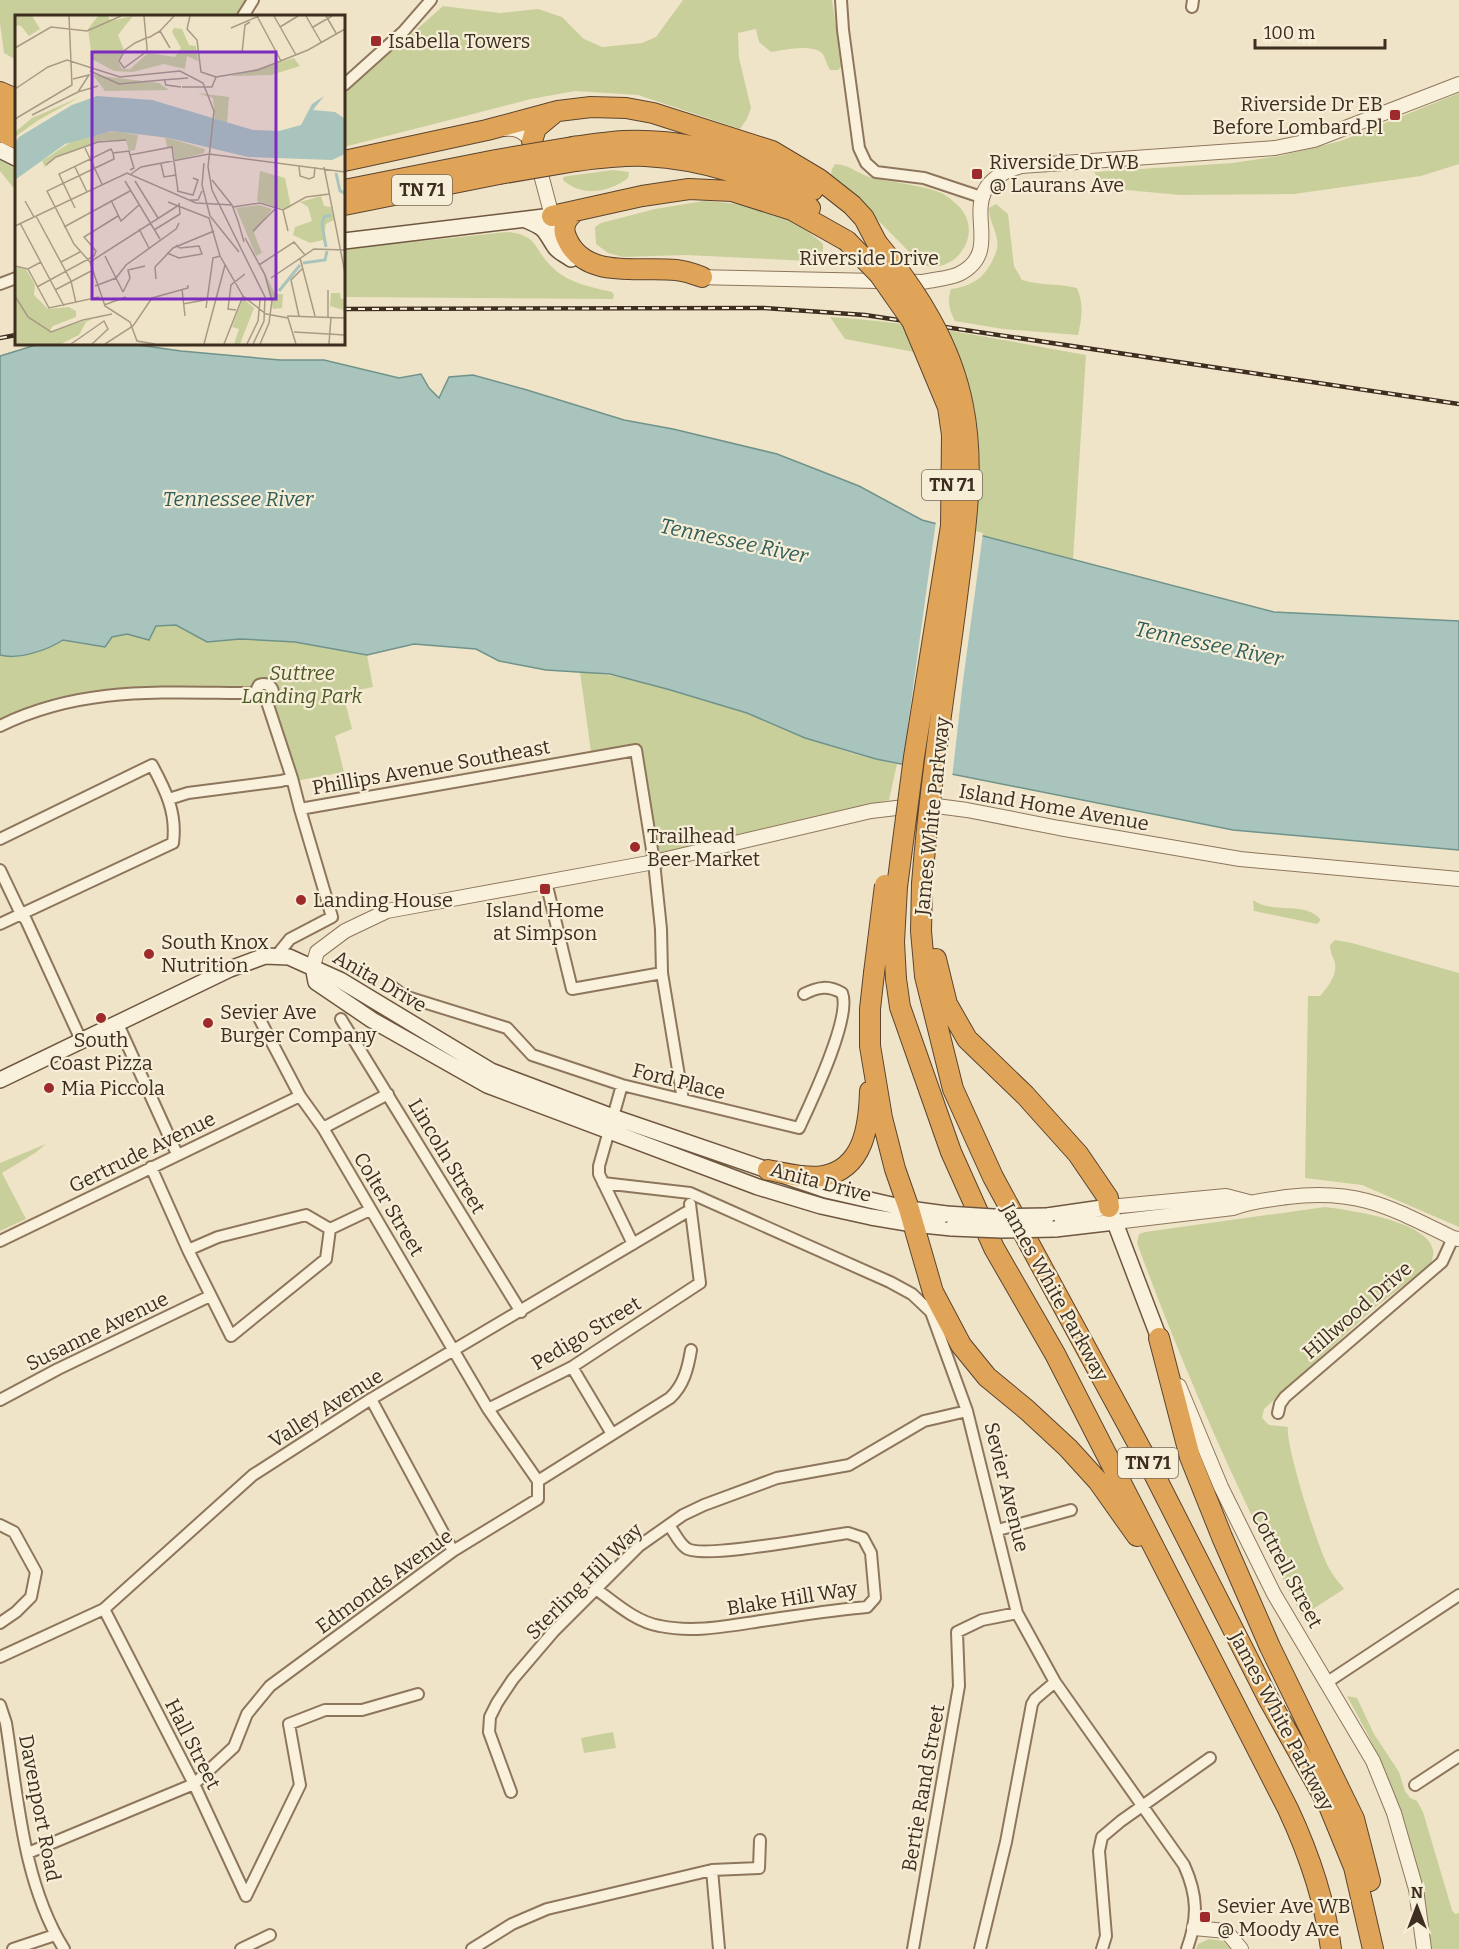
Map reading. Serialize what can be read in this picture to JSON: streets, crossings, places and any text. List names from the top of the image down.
{
  "streets": {
    "highway": ["TN 71", "James White Parkway"],
    "main road": ["Anita Drive", "Cottrell Street"],
    "street": [
      "Riverside Drive",
      "Phillips Avenue Southeast",
      "Island Home Avenue",
      "Ford Place",
      "Gertrude Avenue",
      "Lincoln Street",
      "Colter Street",
      "Hillwood Drive",
      "Susanne Avenue",
      "Pedigo Street",
      "Valley Avenue",
      "Sevier Avenue",
      "Edmonds Avenue",
      "Sterling Hill Way",
      "Blake Hill Way",
      "Hall Street",
      "Bertie Rand Street",
      "Davenport Road"
    ]
  },
  "crossings": [
    ["Phillips Avenue Southeast", "Island Home Avenue"],
    ["Island Home Avenue", "Anita Drive"],
    ["Anita Drive", "Hillwood Drive"],
    ["Anita Drive", "Cottrell Street"],
    ["Gertrude Avenue", "Colter Street"],
    ["Lincoln Street", "Valley Avenue"],
    ["Colter Street", "Pedigo Street"],
    ["Colter Street", "Valley Avenue"],
    ["Colter Street", "Edmonds Avenue"],
    ["Pedigo Street", "Valley Avenue"],
    ["Valley Avenue", "Hall Street"],
    ["Sevier Avenue", "Sterling Hill Way"],
    ["Sevier Avenue", "Bertie Rand Street"],
    ["Edmonds Avenue", "Hall Street"],
    ["Sterling Hill Way", "Blake Hill Way"]
  ],
  "water": ["Tennessee River"],
  "parks": ["Suttree Landing Park"],
  "places": {
    "transit": [
      "Isabella Towers",
      "Riverside Dr EB Before Lombard Pl",
      "Riverside Dr WB @ Laurans Ave",
      "Island Home at Simpson",
      "Sevier Ave WB @ Moody Ave"
    ],
    "other": [
      "Trailhead Beer Market",
      "Landing House",
      "South Knox Nutrition",
      "South Coast Pizza",
      "Sevier Ave Burger Company",
      "Mia Piccola"
    ]
  },
  "scale_bar": "100 m",
  "north": "top"
}
